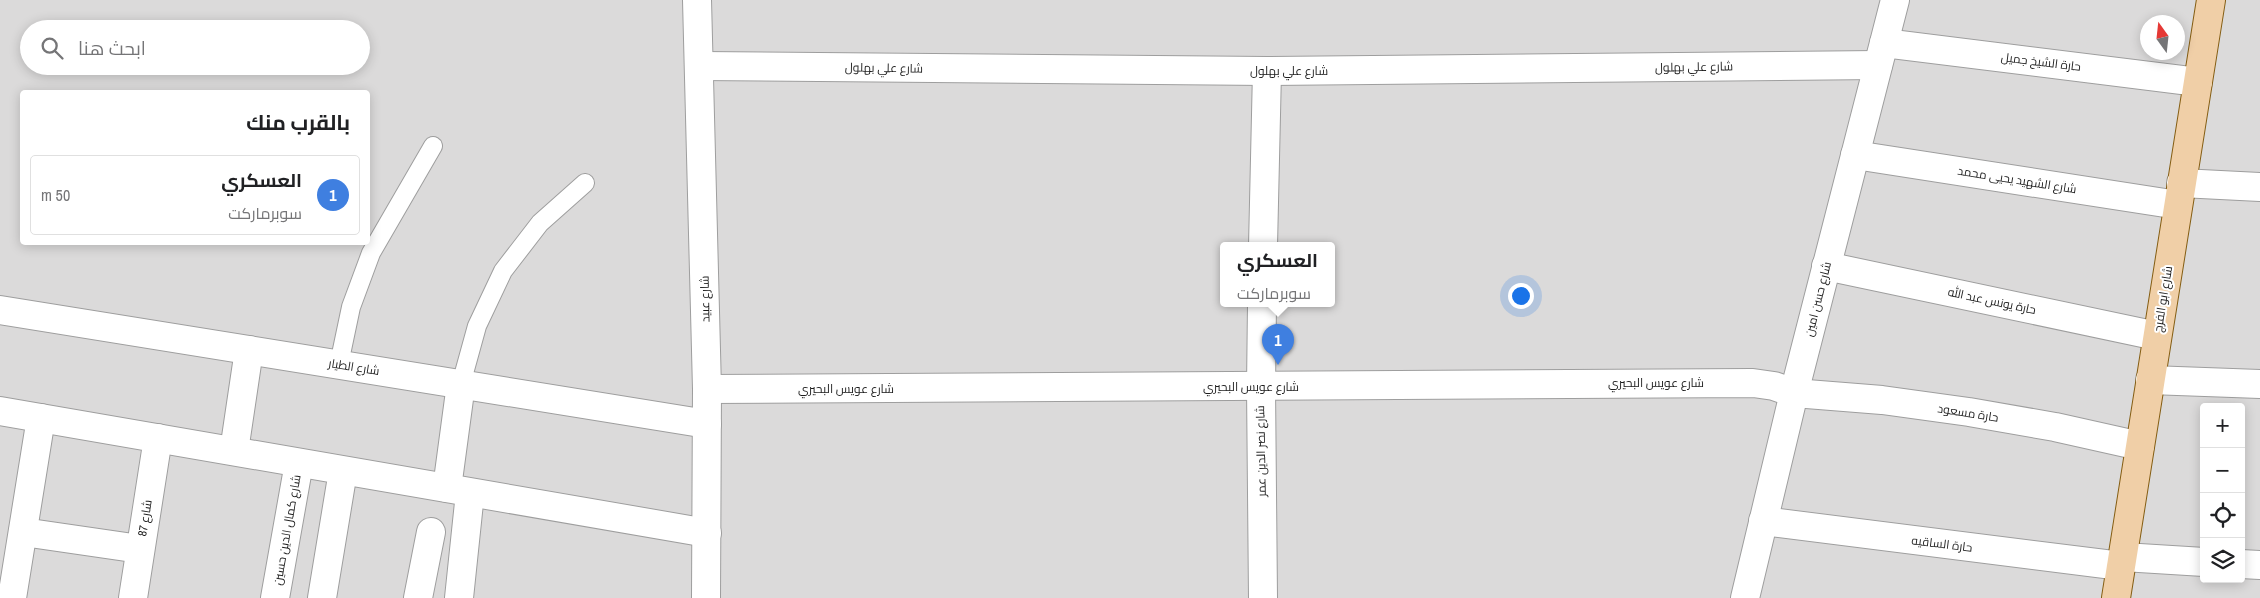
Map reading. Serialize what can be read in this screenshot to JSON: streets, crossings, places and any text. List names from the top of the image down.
{
  "streets": {
    "main road": ["شارع ابو الفرج"],
    "street": [
      "حارة الشيخ جميل",
      "شارع علي بهلول",
      "شارع الشهيد يحيى محمد",
      "شارع عبيد",
      "شارع حسن امين",
      "حارة يونس عبد الله",
      "شارع الطيار",
      "شارع عويس البحيري",
      "حارة مسعود",
      "شارع نصر الدين عمر",
      "شارع 87",
      "شارع كمال الدين حسين",
      "حارة الساقيه"
    ]
  },
  "crossings": [
    ["حارة الشيخ جميل", "شارع علي بهلول"],
    ["حارة الشيخ جميل", "شارع حسن امين"],
    ["حارة الشيخ جميل", "شارع ابو الفرج"],
    ["شارع علي بهلول", "شارع عبيد"],
    ["شارع علي بهلول", "شارع حسن امين"],
    ["شارع الشهيد يحيى محمد", "شارع حسن امين"],
    ["شارع الشهيد يحيى محمد", "شارع ابو الفرج"],
    ["شارع عبيد", "شارع الطيار"],
    ["شارع عبيد", "شارع عويس البحيري"],
    ["شارع حسن امين", "حارة يونس عبد الله"],
    ["شارع حسن امين", "شارع عويس البحيري"],
    ["شارع حسن امين", "حارة مسعود"],
    ["شارع حسن امين", "حارة الساقيه"],
    ["شارع ابو الفرج", "حارة يونس عبد الله"],
    ["شارع ابو الفرج", "حارة مسعود"],
    ["شارع ابو الفرج", "حارة الساقيه"],
    ["شارع عويس البحيري", "حارة مسعود"],
    ["شارع عويس البحيري", "شارع نصر الدين عمر"]
  ],
  "north": "top",
  "page": {
    "search": "ابحث هنا",
    "heading": "بالقرب منك",
    "list": [
      {
        "mark": "1",
        "name": "العسكري",
        "note": "سوبرماركت",
        "value": "50 m"
      }
    ],
    "popup": ["العسكري", "سوبرماركت"],
    "pins": "1",
    "map_buttons": ["+", "−"]
  }
}
